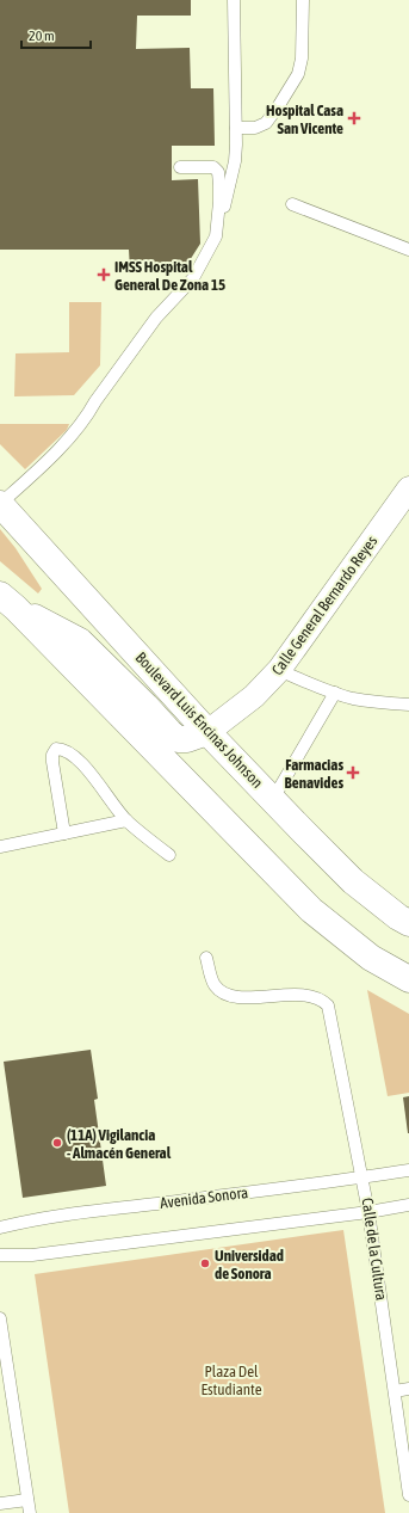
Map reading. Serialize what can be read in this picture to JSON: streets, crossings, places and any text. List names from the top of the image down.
{
  "streets": {
    "main road": ["Boulevard Luis Encinas Johnson"],
    "street": ["Calle General Bernardo Reyes"],
    "lane": ["Avenida Sonora", "Calle de la Cultura"]
  },
  "crossings": [
    ["Calle General Bernardo Reyes", "Boulevard Luis Encinas Johnson"],
    ["Avenida Sonora", "Calle de la Cultura"]
  ],
  "parks": ["Plaza Del Estudiante"],
  "places": {
    "health": ["Hospital Casa San Vicente", "IMSS Hospital General De Zona 15", "Farmacias Benavides"],
    "other": ["(11A) Vigilancia - Almacén General", "Universidad de Sonora"]
  },
  "scale_bar": "20 m"
}
